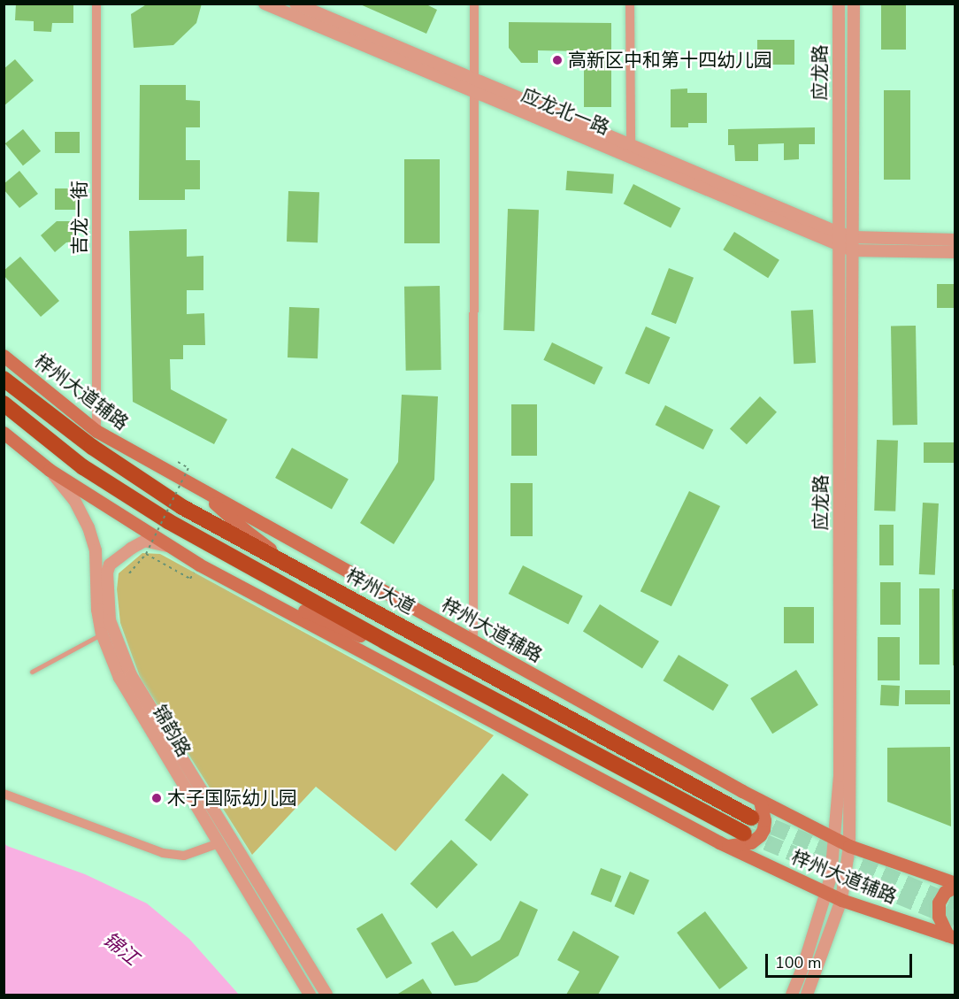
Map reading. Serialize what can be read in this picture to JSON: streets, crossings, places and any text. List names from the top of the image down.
{
  "streets": {
    "highway": ["梓州大道"],
    "main road": ["梓州大道辅路"],
    "street": [
      "应龙路",
      "应龙北一路",
      "吉龙一街",
      "锦韵路"
    ]
  },
  "crossings": [
    ["应龙路", "应龙北一路"],
    ["应龙路", "梓州大道辅路"],
    ["吉龙一街", "梓州大道辅路"],
    ["梓州大道辅路", "锦韵路"]
  ],
  "water": ["锦江"],
  "places": ["高新区中和第十四幼儿园", "木子国际幼儿园"],
  "scale_bar": "100 m"
}
